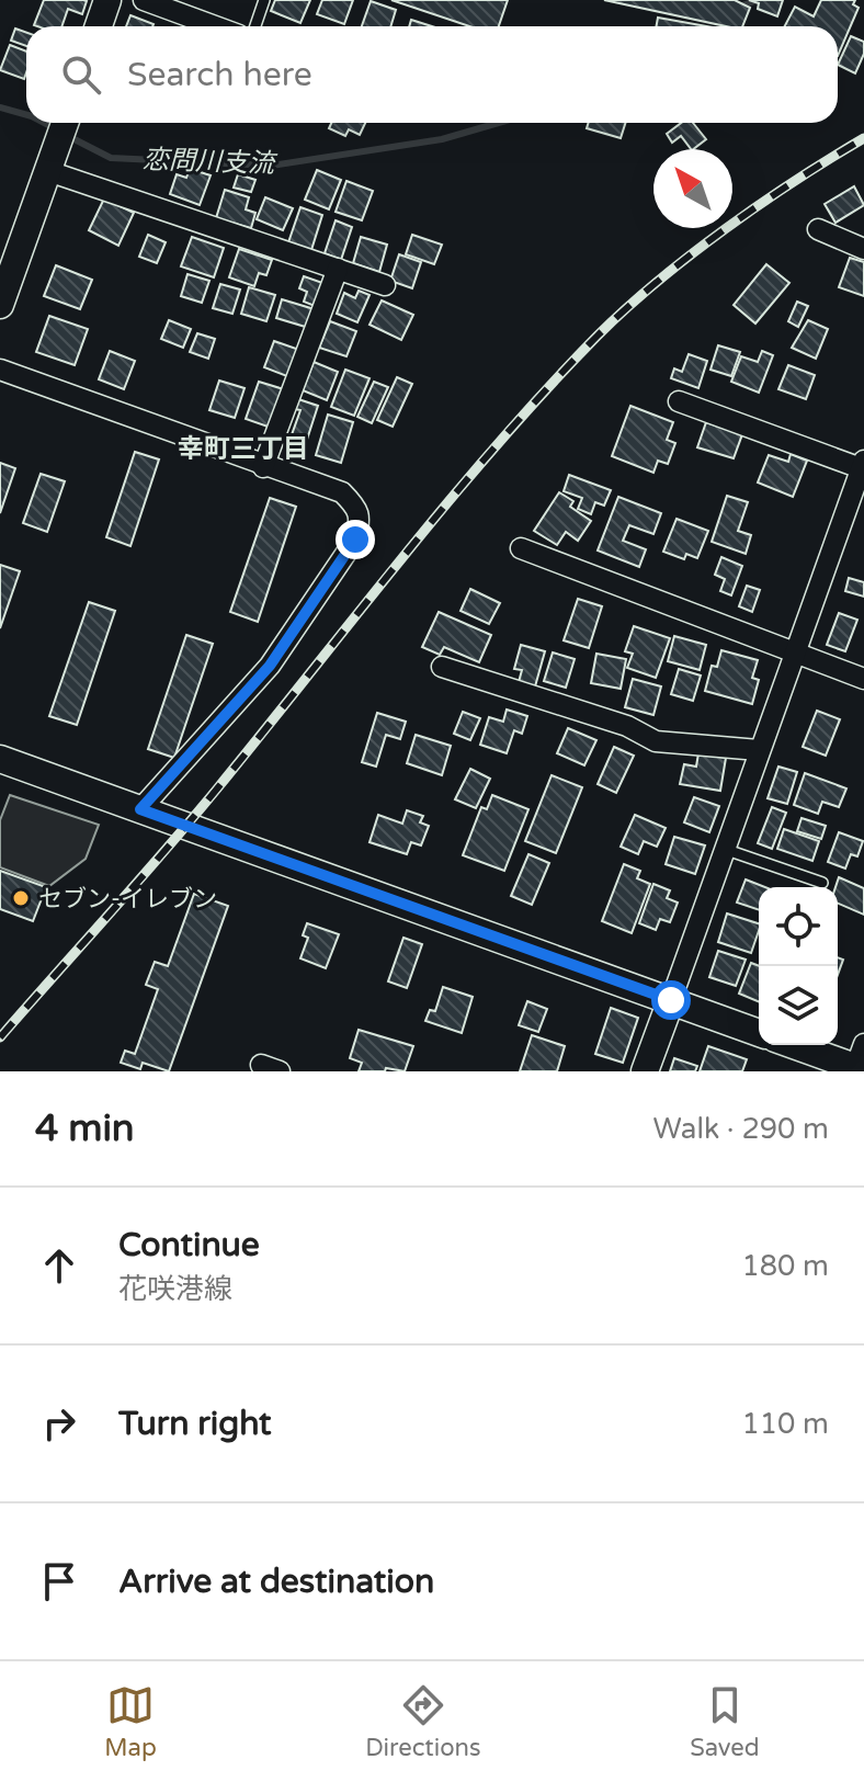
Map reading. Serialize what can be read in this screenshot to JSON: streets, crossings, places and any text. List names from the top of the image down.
{
  "districts": ["幸町三丁目"],
  "water": ["恋問川支流"],
  "places": ["セブン-イレブン"],
  "north": "top left",
  "page": {
    "search": "Search here",
    "heading": ["4 min", "Walk · 290 m"],
    "list": [
      ["Continue", "花咲港線", "180 m"],
      ["Turn right", "110 m"],
      "Arrive at destination"
    ],
    "nav": ["Map", "Directions", "Saved"]
  }
}
